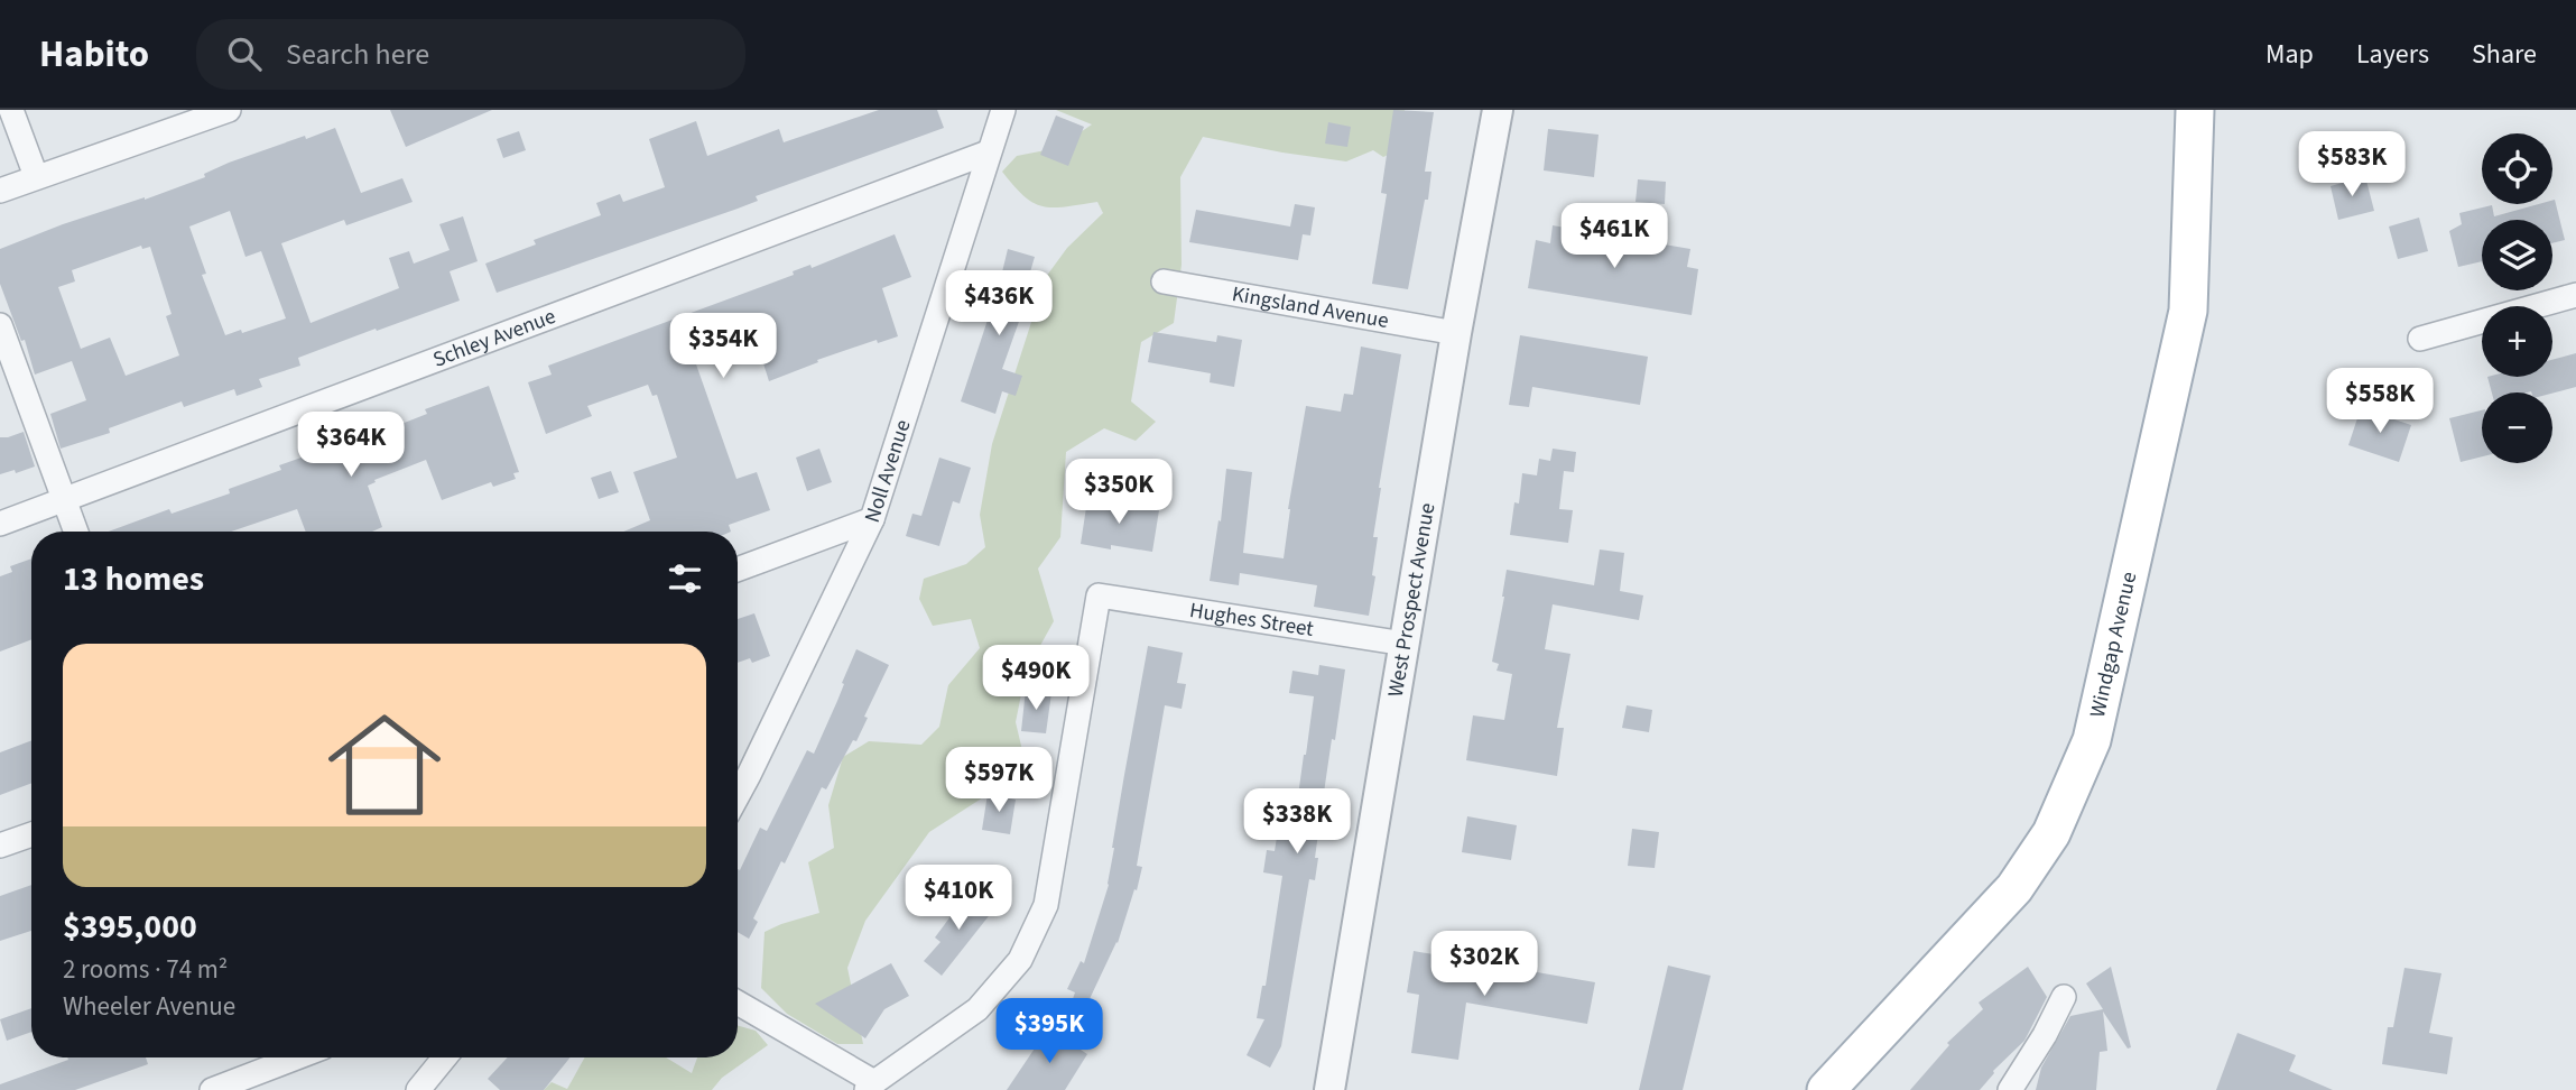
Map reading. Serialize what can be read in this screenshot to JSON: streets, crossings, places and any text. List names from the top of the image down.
{
  "streets": {
    "main road": ["Windgap Avenue"],
    "street": [
      "Kingsland Avenue",
      "Schley Avenue",
      "Noll Avenue",
      "West Prospect Avenue",
      "Hughes Street"
    ]
  },
  "crossings": [
    ["Kingsland Avenue", "West Prospect Avenue"],
    ["Schley Avenue", "Noll Avenue"],
    ["West Prospect Avenue", "Hughes Street"]
  ],
  "page": {
    "header": "Habito",
    "search": "Search here",
    "nav": ["Map", "Layers", "Share"],
    "price": [
      "$583K",
      "$461K",
      "$436K",
      "$354K",
      "$558K",
      "$364K",
      "$350K",
      "$490K",
      "$597K",
      "$338K",
      "$410K",
      "$302K",
      "$395K"
    ],
    "map_buttons": ["+", "−"],
    "heading": "13 homes",
    "list": [
      {
        "name": "$395,000",
        "note": "2 rooms · 74 m² · Wheeler Avenue"
      }
    ]
  }
}
